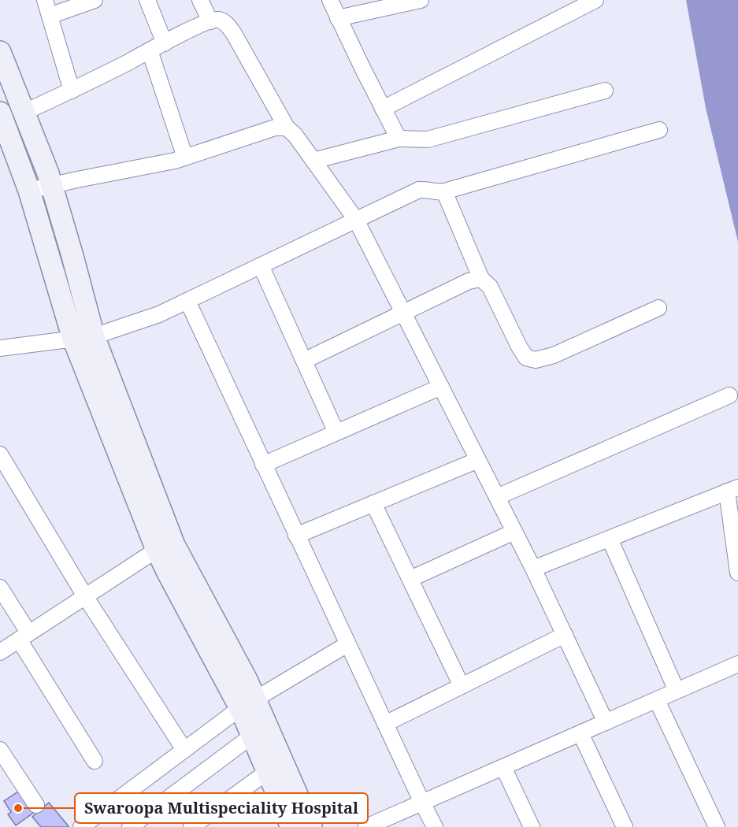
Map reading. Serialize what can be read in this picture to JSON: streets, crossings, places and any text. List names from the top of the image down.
{
  "places": ["Swaroopa Multispeciality Hospital"]
}
